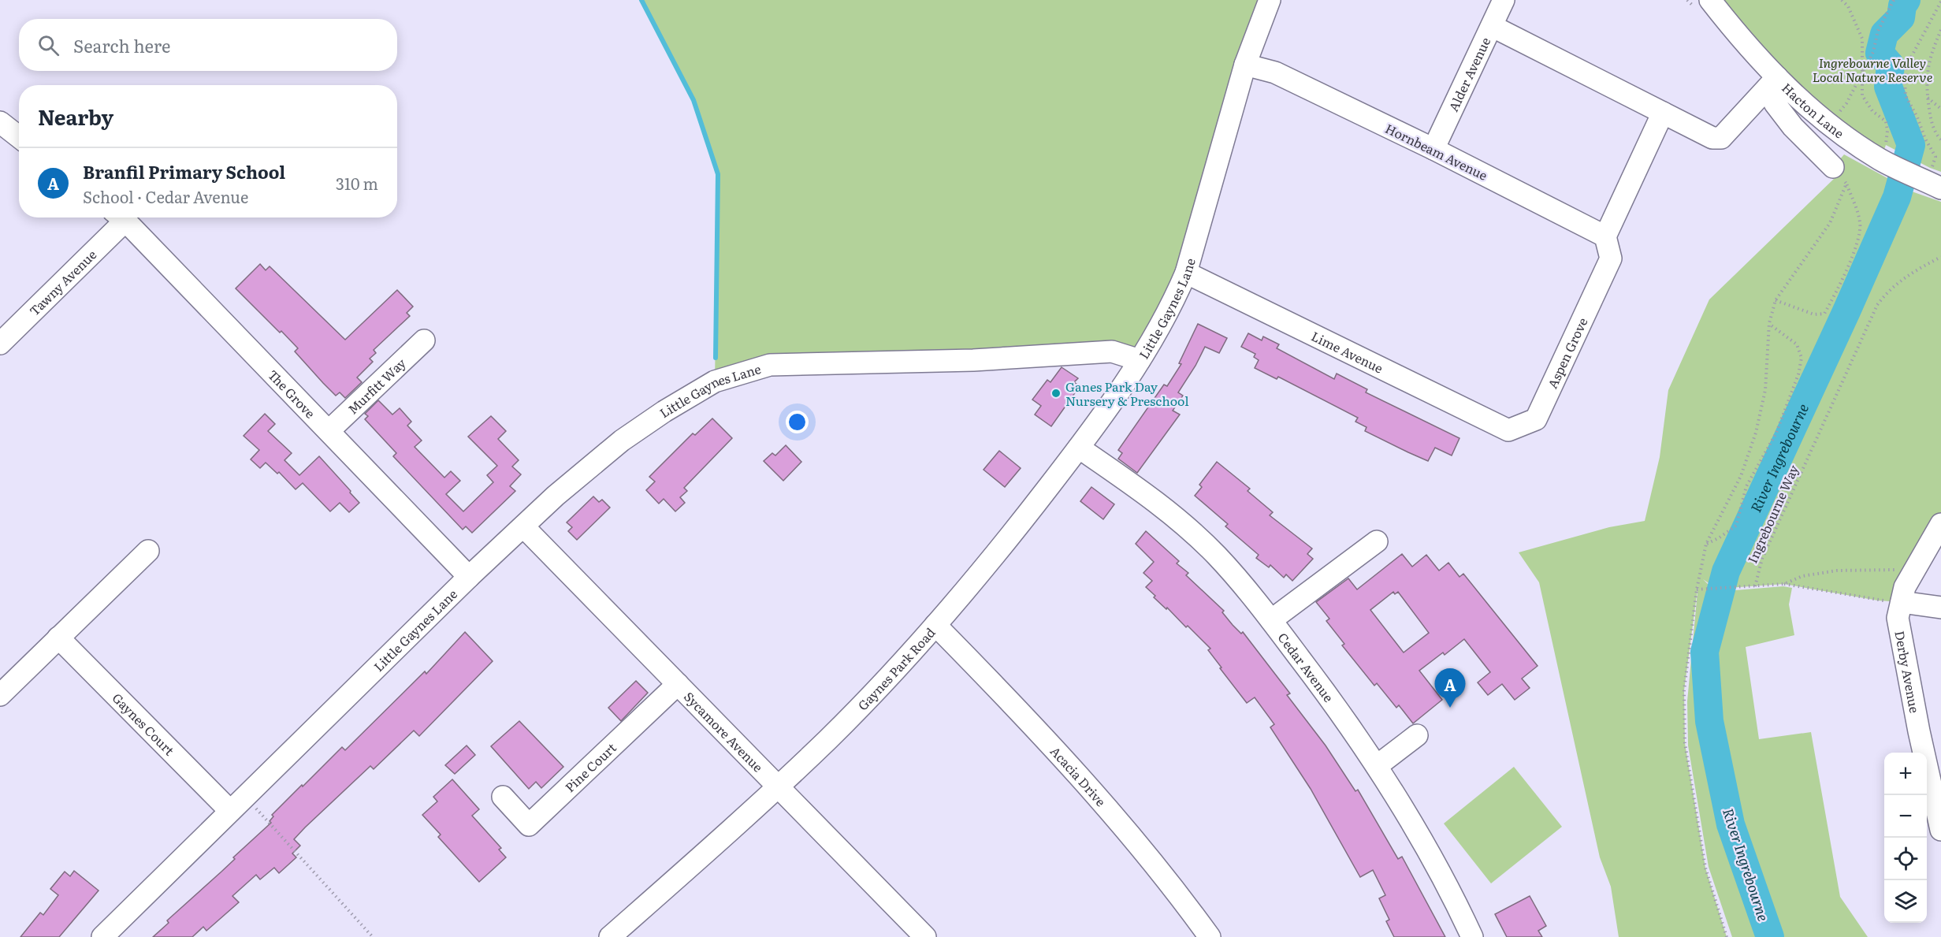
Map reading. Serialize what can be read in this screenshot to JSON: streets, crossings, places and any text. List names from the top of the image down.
{
  "streets": {
    "street": [
      "Alder Avenue",
      "Hacton Lane",
      "Hornbeam Avenue",
      "Tawny Avenue",
      "Little Gaynes Lane",
      "Lime Avenue",
      "Aspen Grove",
      "Murfitt Way",
      "The Grove",
      "Cedar Avenue",
      "Gaynes Park Road",
      "Derby Avenue",
      "Gaynes Court",
      "Sycamore Avenue",
      "Pine Court",
      "Acacia Drive"
    ],
    "path": ["Ingrebourne Way"]
  },
  "crossings": [
    ["Alder Avenue", "Hornbeam Avenue"],
    ["Hornbeam Avenue", "Little Gaynes Lane"],
    ["Hornbeam Avenue", "Aspen Grove"],
    ["Little Gaynes Lane", "Lime Avenue"],
    ["Little Gaynes Lane", "The Grove"],
    ["Little Gaynes Lane", "Gaynes Park Road"],
    ["Little Gaynes Lane", "Gaynes Court"],
    ["Little Gaynes Lane", "Sycamore Avenue"],
    ["Lime Avenue", "Aspen Grove"],
    ["Murfitt Way", "The Grove"],
    ["Cedar Avenue", "Gaynes Park Road"],
    ["Gaynes Park Road", "Sycamore Avenue"],
    ["Gaynes Park Road", "Acacia Drive"],
    ["Sycamore Avenue", "Pine Court"]
  ],
  "water": ["River Ingrebourne"],
  "parks": ["Ingrebourne Valley Local Nature Reserve"],
  "places": ["Ganes Park Day Nursery & Preschool"],
  "page": {
    "search": "Search here",
    "heading": "Nearby",
    "list": [
      {
        "mark": "A",
        "name": "Branfil Primary School",
        "note": "School · Cedar Avenue",
        "value": "310 m"
      }
    ],
    "pins": "A",
    "map_buttons": ["+", "−"]
  }
}
